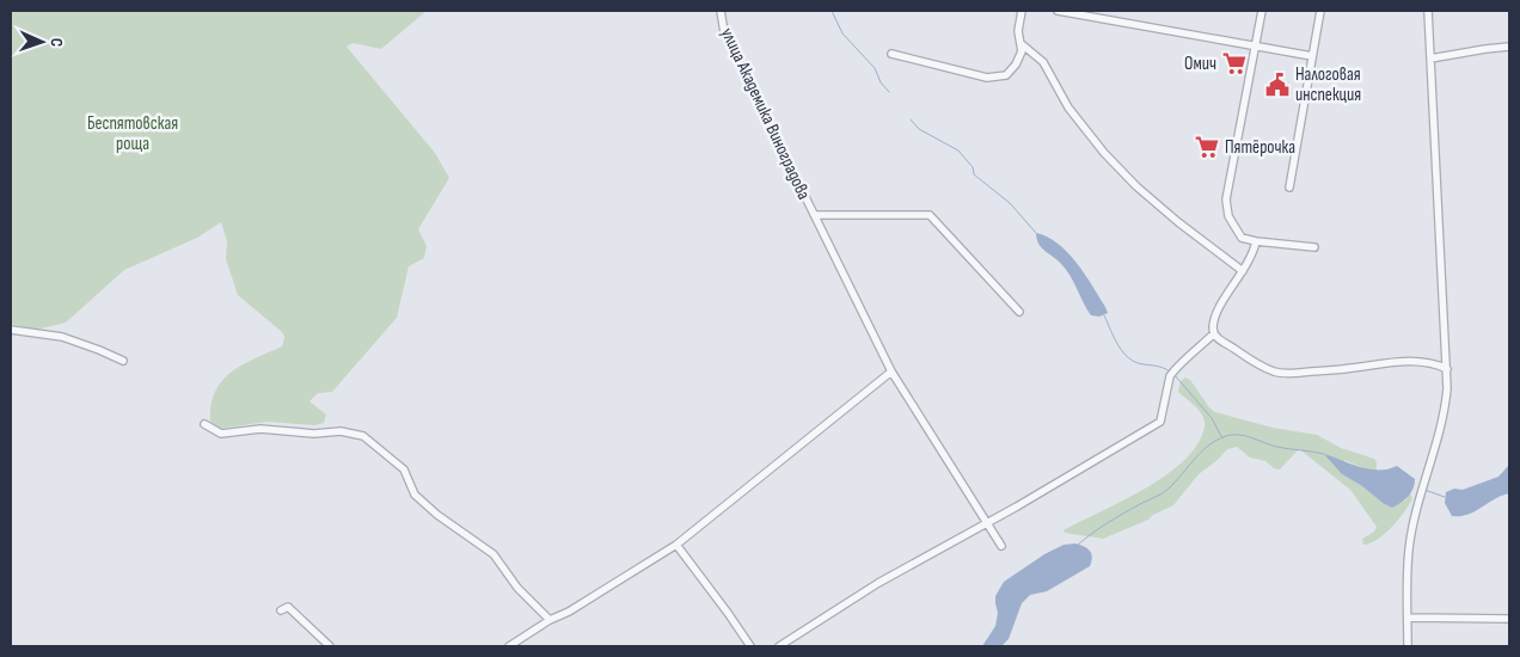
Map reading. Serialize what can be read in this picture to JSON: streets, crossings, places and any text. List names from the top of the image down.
{
  "streets": {
    "street": ["улица Академика Виноградова"]
  },
  "parks": ["Беспятовская роща"],
  "places": {
    "supermarket": ["Омич", "Пятёрочка"],
    "public building": ["Налоговая инспекция"]
  },
  "north": "right"
}
